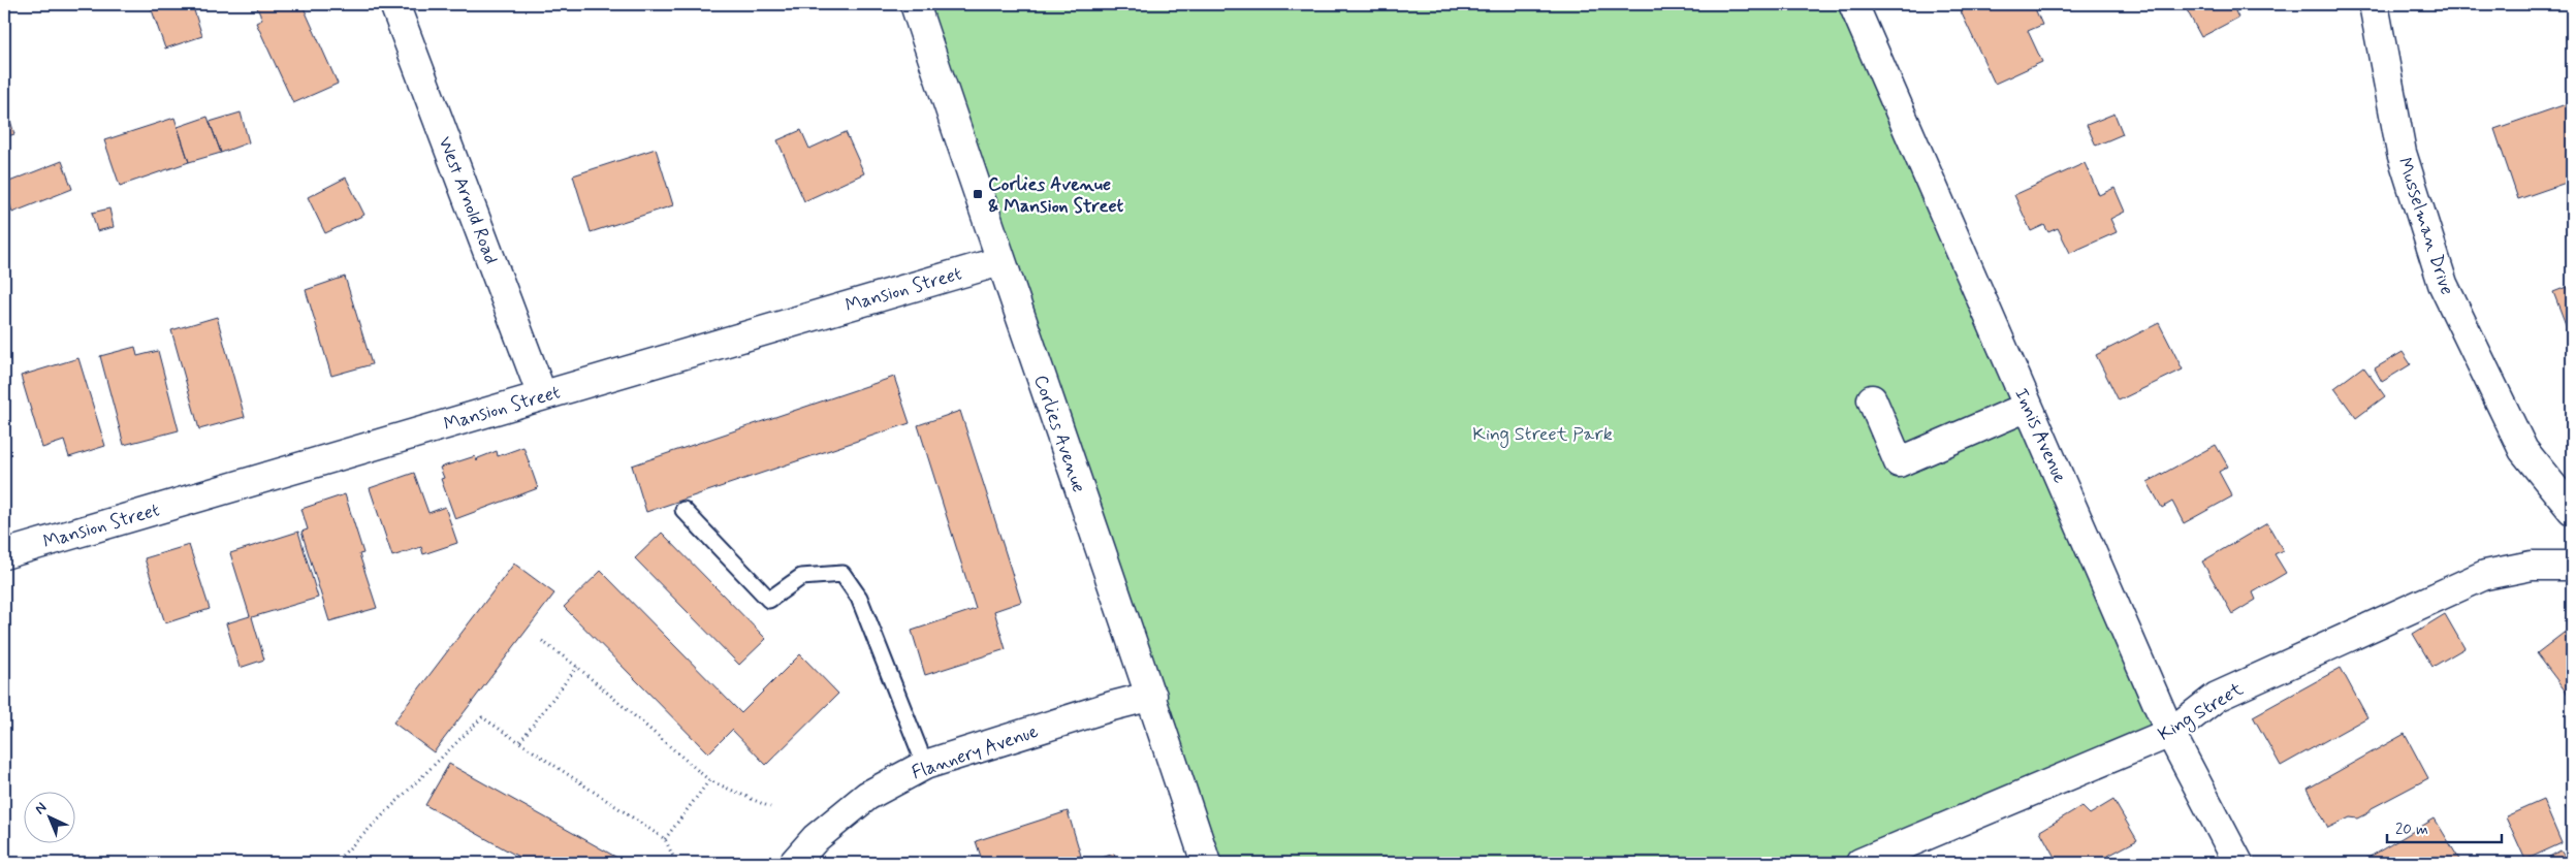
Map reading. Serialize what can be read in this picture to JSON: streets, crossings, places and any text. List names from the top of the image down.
{
  "streets": {
    "street": [
      "West Arnold Road",
      "Musselman Drive",
      "Mansion Street",
      "Corlies Avenue",
      "Innis Avenue",
      "King Street",
      "Flannery Avenue"
    ]
  },
  "crossings": [
    ["West Arnold Road", "Mansion Street"],
    ["Mansion Street", "Corlies Avenue"],
    ["Corlies Avenue", "Flannery Avenue"],
    ["Innis Avenue", "King Street"]
  ],
  "parks": ["King Street Park"],
  "places": {
    "transit": ["Corlies Avenue & Mansion Street"]
  },
  "scale_bar": "20 m",
  "north": "top left"
}
